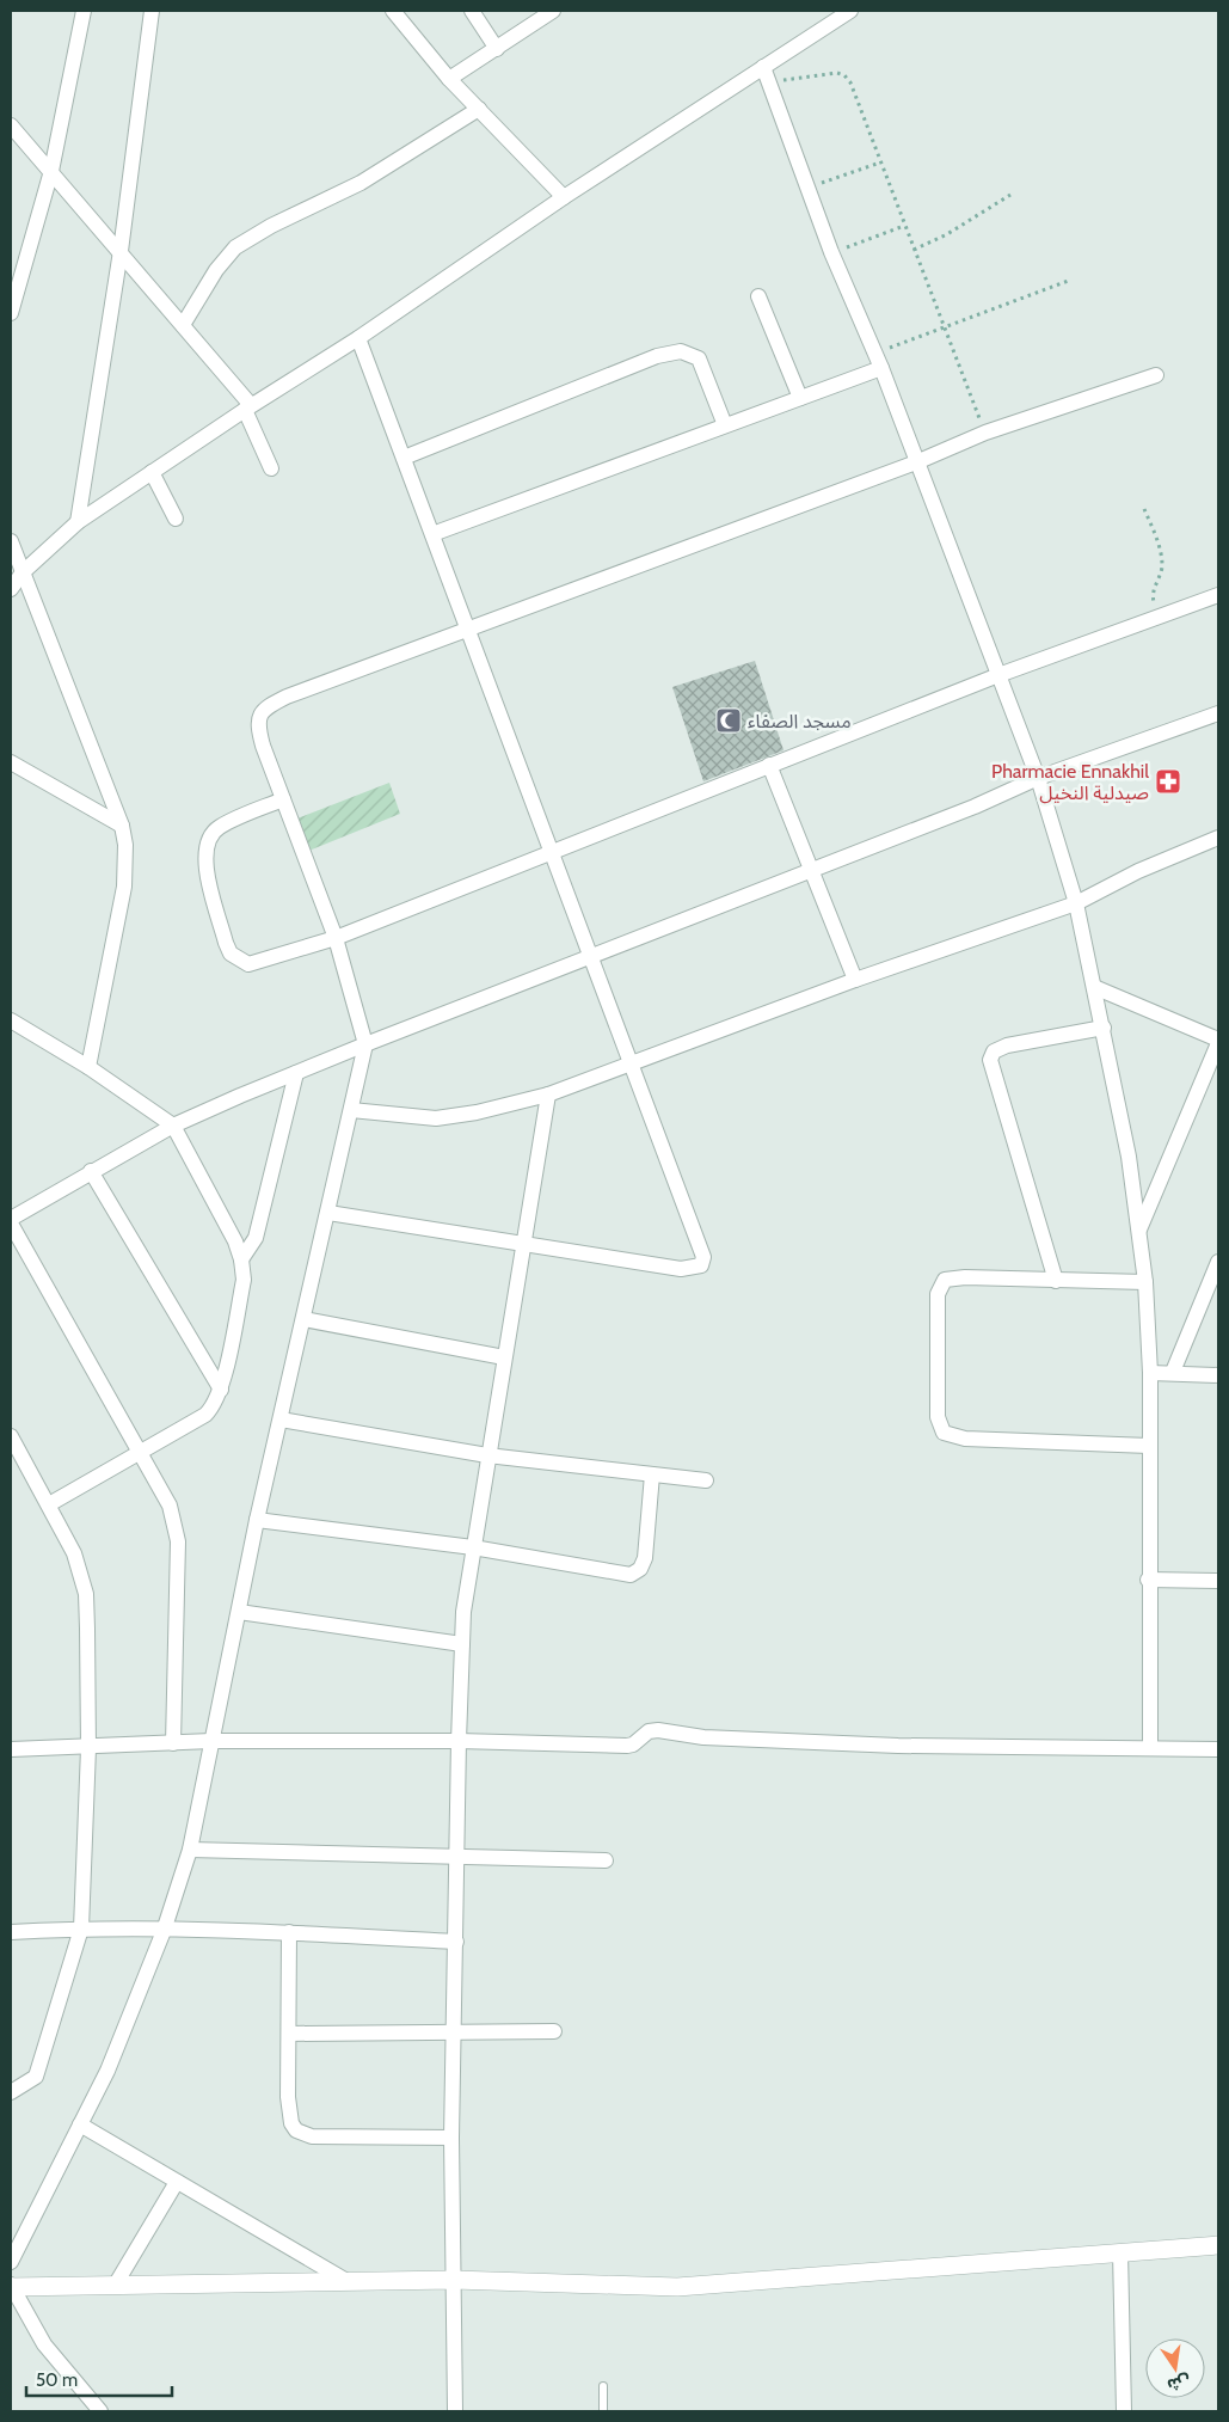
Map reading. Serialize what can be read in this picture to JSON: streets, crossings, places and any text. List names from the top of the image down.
{
  "places": {
    "mosque": ["مسجد الصفاء"],
    "pharmacy": ["Pharmacie Ennakhil صيدلية النخيل"]
  },
  "scale_bar": "50 m",
  "north": "bottom"
}
